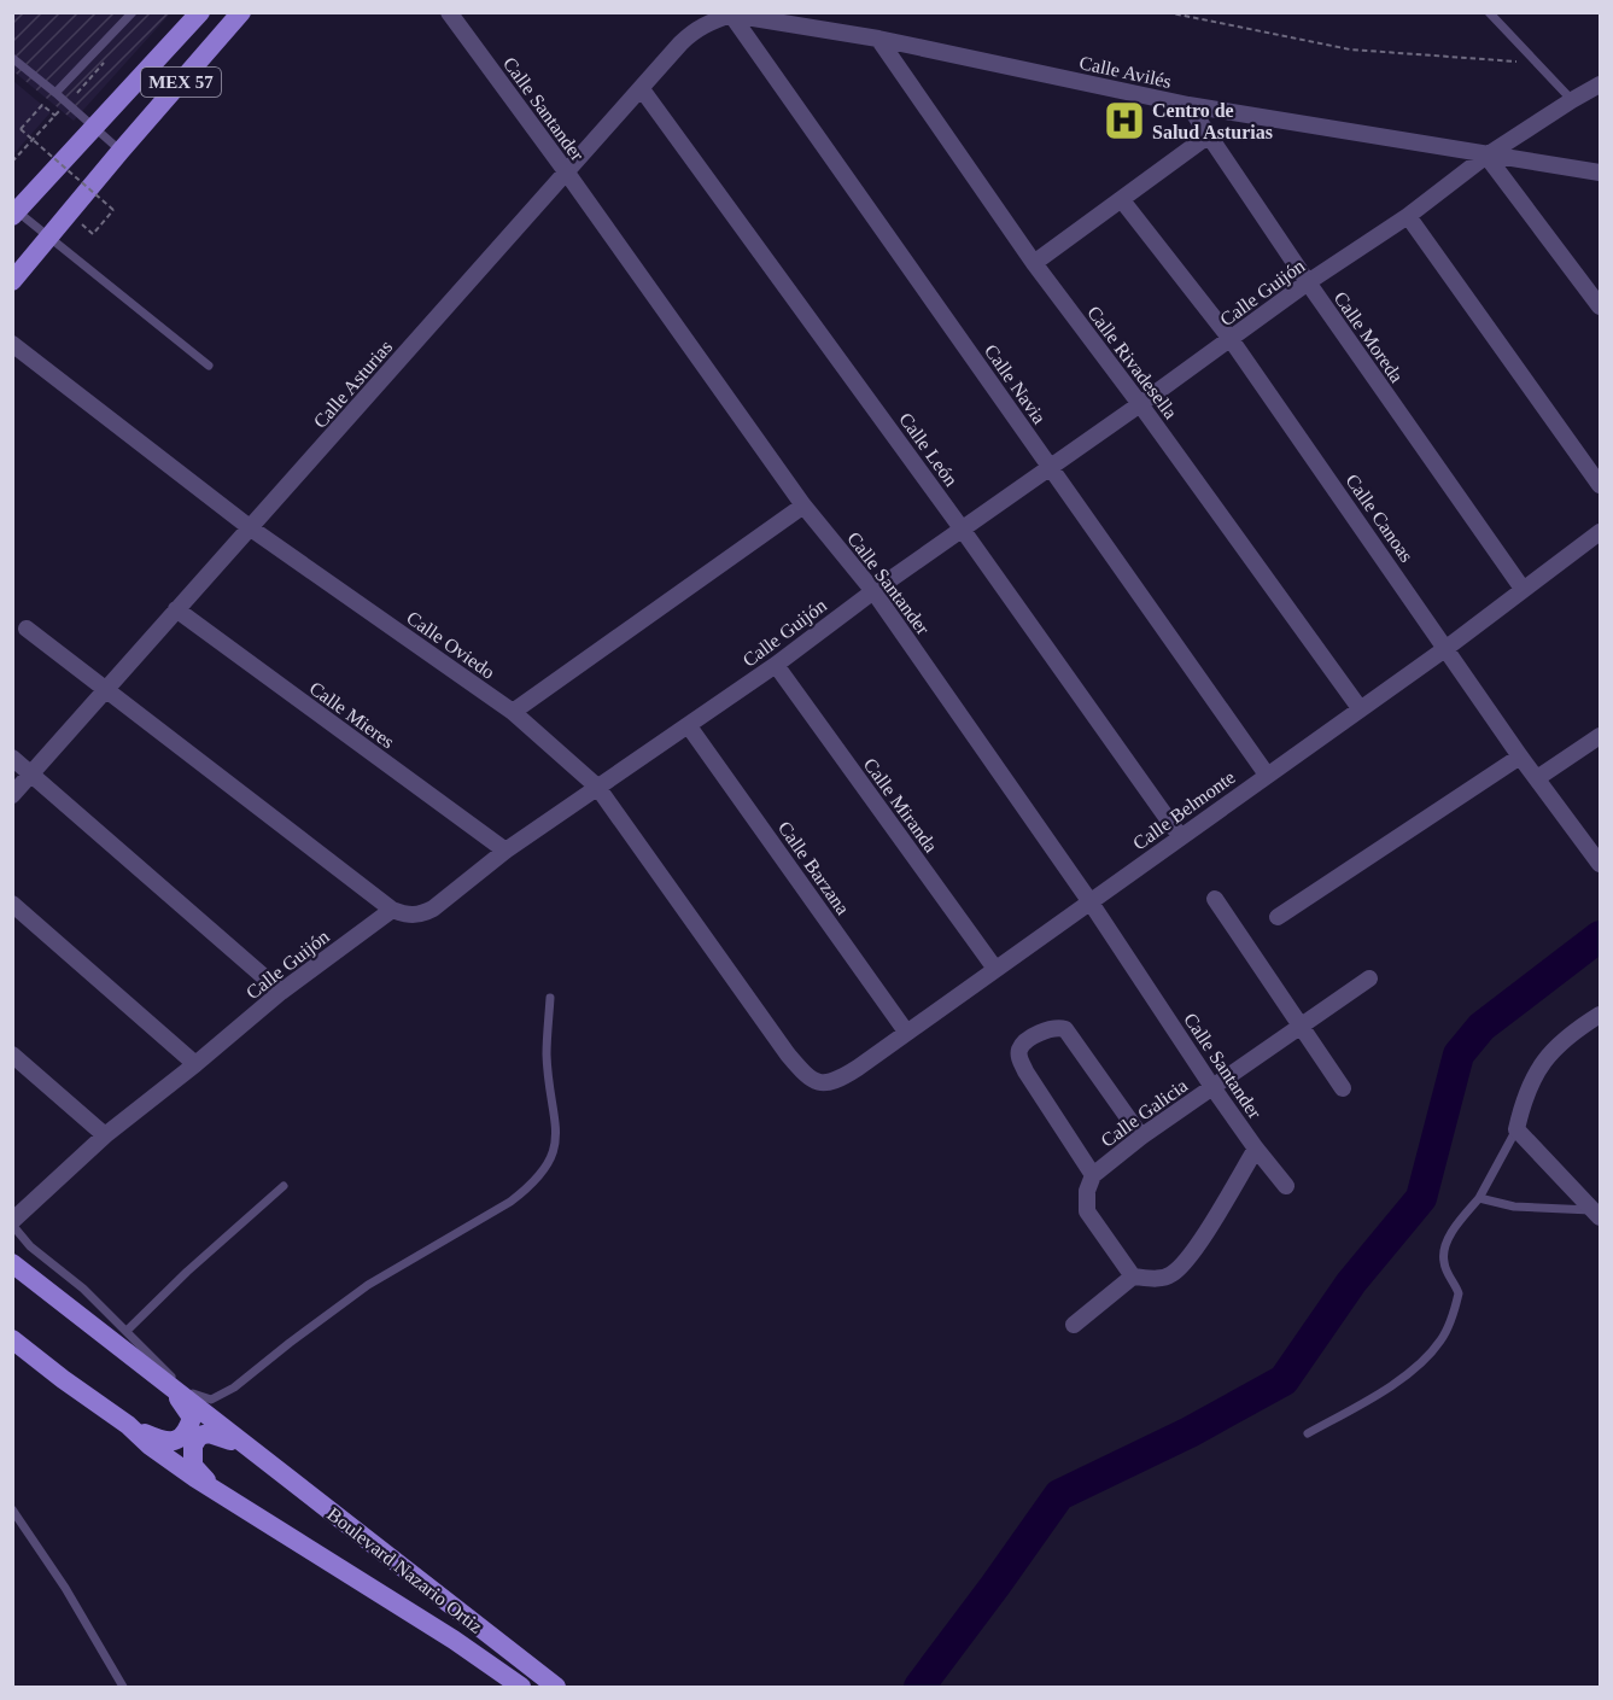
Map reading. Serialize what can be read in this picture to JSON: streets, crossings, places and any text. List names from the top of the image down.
{
  "streets": {
    "main road": ["MEX 57", "Boulevard Nazario Ortiz"],
    "street": [
      "Calle Avilés",
      "Calle Santander",
      "Calle Guijón",
      "Calle Moreda",
      "Calle Rivadesella",
      "Calle Asturias",
      "Calle Navia",
      "Calle León",
      "Calle Canoas",
      "Calle Oviedo",
      "Calle Mieres",
      "Calle Miranda",
      "Calle Belmonte",
      "Calle Barzana",
      "Calle Galicia"
    ]
  },
  "crossings": [
    ["Calle Avilés", "Calle Guijón"],
    ["Calle Avilés", "Calle Moreda"],
    ["Calle Avilés", "Calle Rivadesella"],
    ["Calle Avilés", "Calle Asturias"],
    ["Calle Avilés", "Calle Navia"],
    ["Calle Santander", "Calle Guijón"],
    ["Calle Santander", "Calle Asturias"],
    ["Calle Santander", "Calle Belmonte"],
    ["Calle Santander", "Calle Galicia"],
    ["Calle Guijón", "Calle Moreda"],
    ["Calle Guijón", "Calle Rivadesella"],
    ["Calle Guijón", "Calle Navia"],
    ["Calle Guijón", "Calle León"],
    ["Calle Guijón", "Calle Canoas"],
    ["Calle Guijón", "Calle Oviedo"],
    ["Calle Guijón", "Calle Mieres"],
    ["Calle Guijón", "Calle Miranda"],
    ["Calle Guijón", "Calle Barzana"],
    ["Calle Moreda", "Calle Belmonte"],
    ["Calle Rivadesella", "Calle Belmonte"],
    ["Calle Asturias", "Calle Navia"],
    ["Calle Asturias", "Calle León"],
    ["Calle Asturias", "Calle Oviedo"],
    ["Calle Asturias", "Calle Mieres"],
    ["Calle Navia", "Calle Belmonte"],
    ["Calle León", "Calle Belmonte"],
    ["Calle Canoas", "Calle Belmonte"],
    ["Calle Oviedo", "Calle Belmonte"],
    ["Calle Miranda", "Calle Belmonte"],
    ["Calle Belmonte", "Calle Barzana"]
  ],
  "places": {
    "hospital": ["Centro de Salud Asturias"]
  }
}
